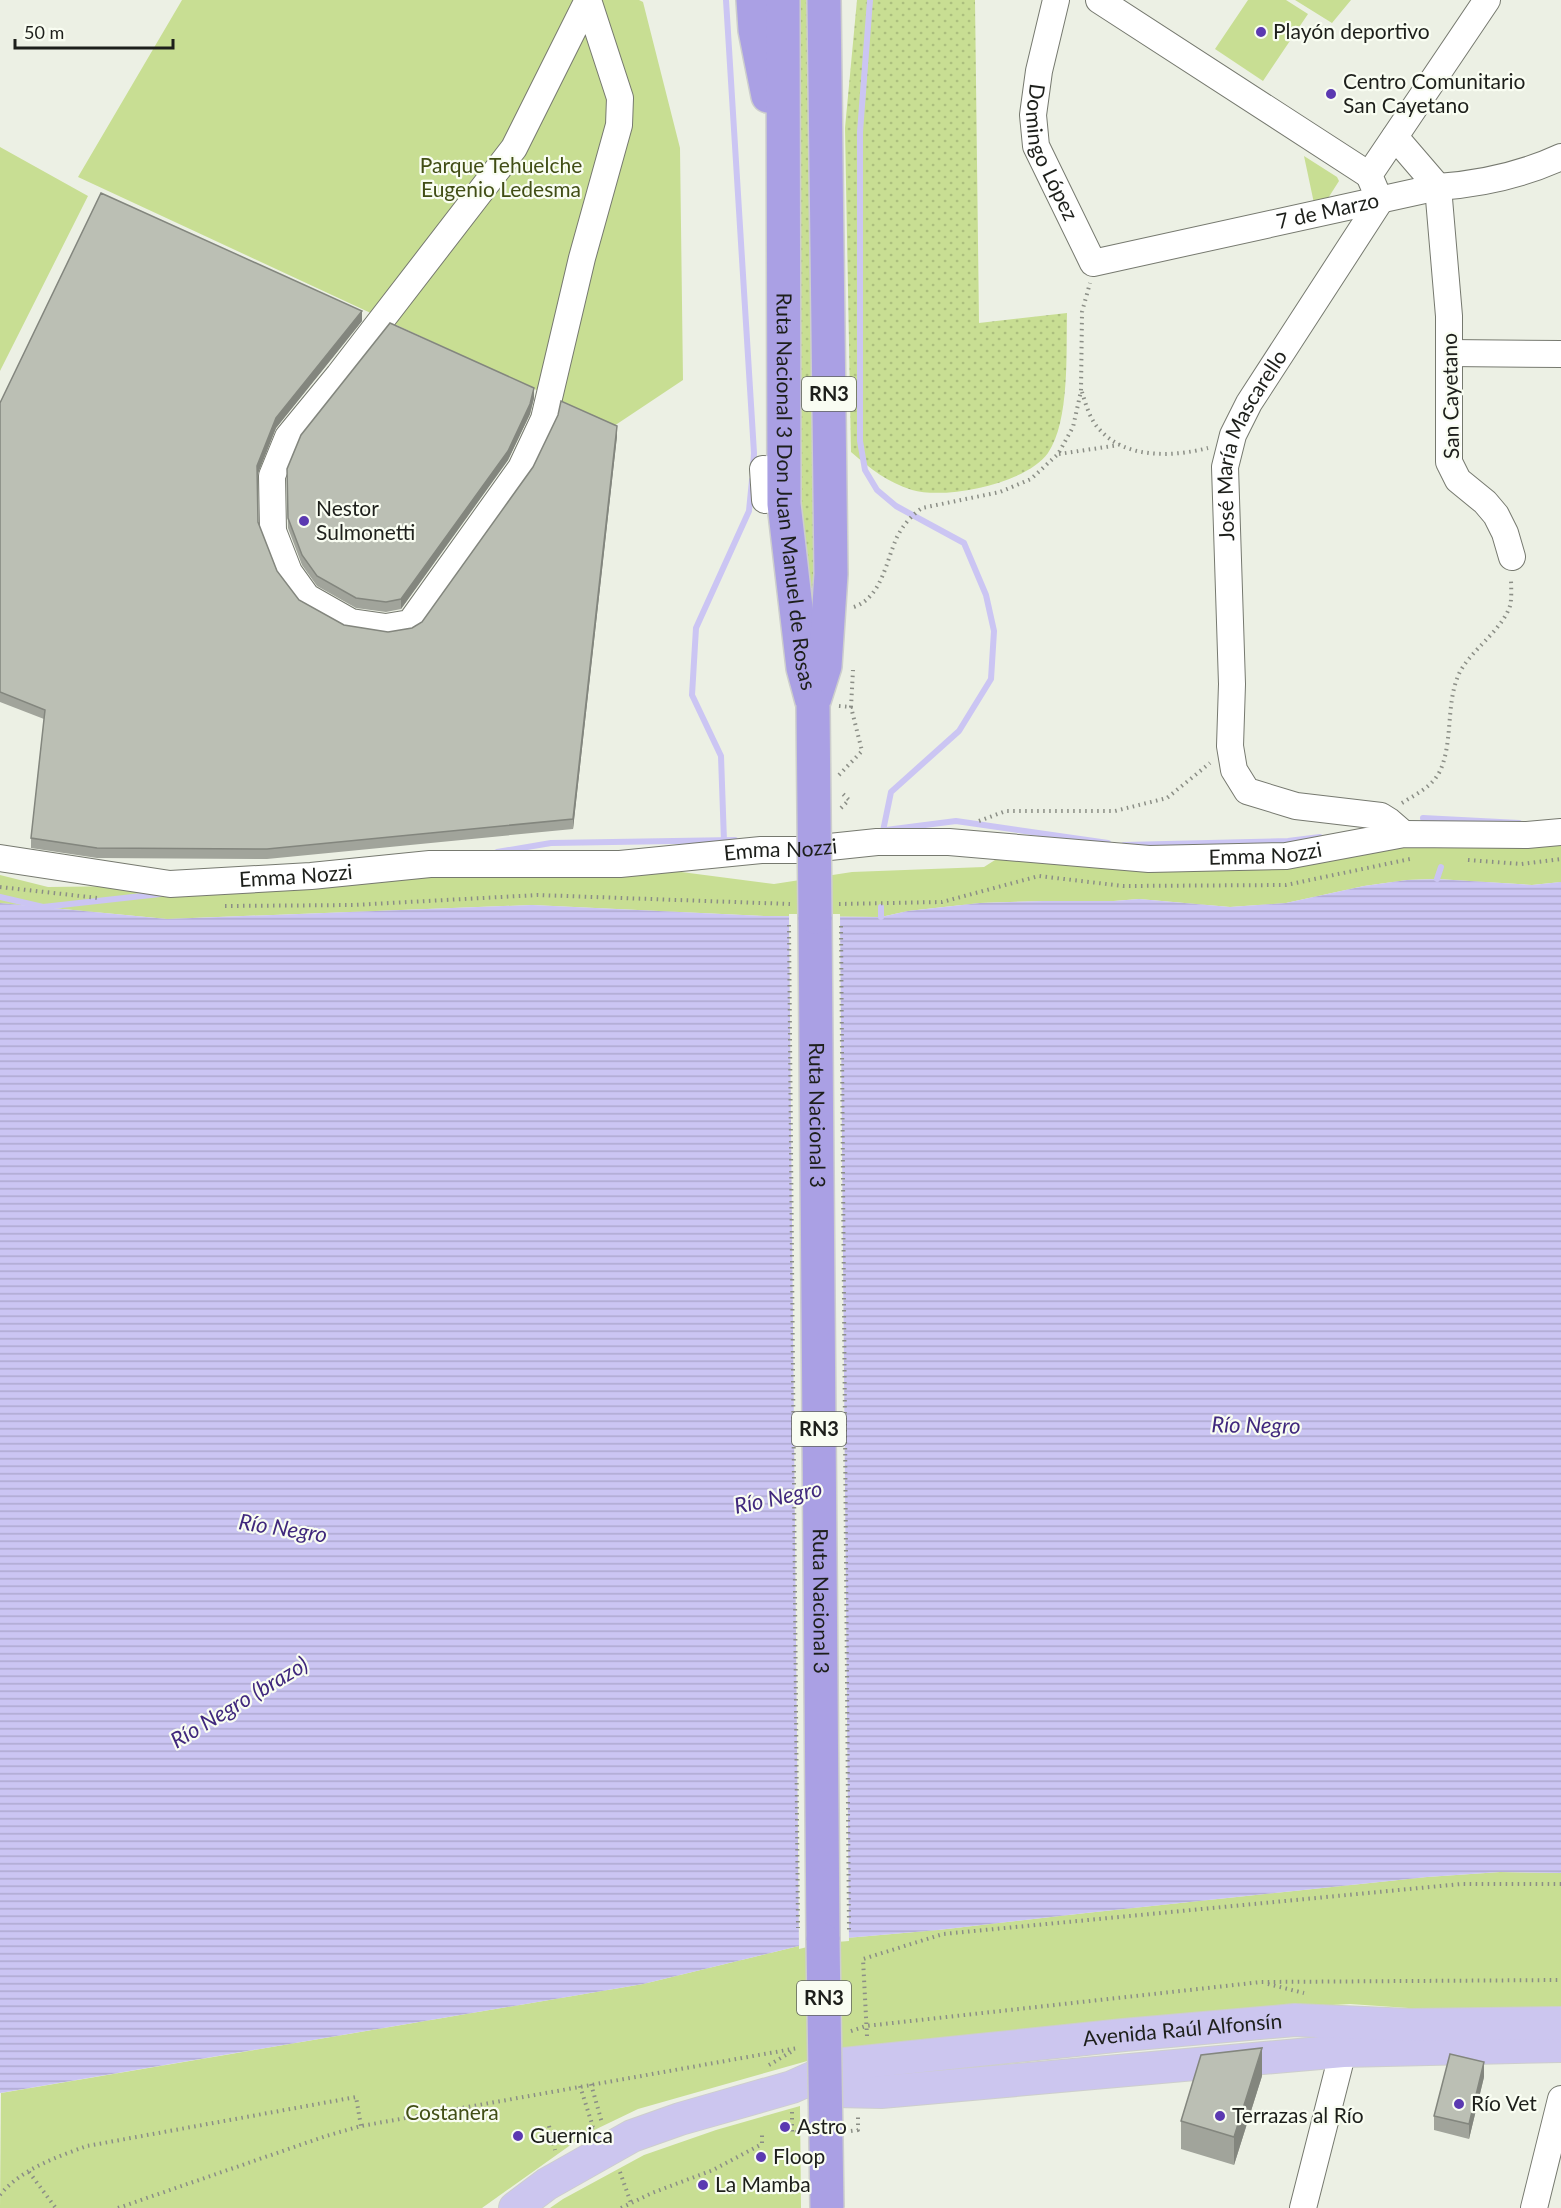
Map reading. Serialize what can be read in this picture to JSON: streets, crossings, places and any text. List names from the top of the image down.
{
  "streets": {
    "highway": ["RN3", "Ruta Nacional 3 Don Juan Manuel de Rosas", "Ruta Nacional 3"],
    "main road": ["Avenida Raúl Alfonsín"],
    "street": [
      "Domingo López",
      "7 de Marzo",
      "San Cayetano",
      "José María Mascarello",
      "Emma Nozzi"
    ]
  },
  "crossings": [
    ["Domingo López", "7 de Marzo"],
    ["7 de Marzo", "San Cayetano"],
    ["7 de Marzo", "José María Mascarello"],
    ["Ruta Nacional 3 Don Juan Manuel de Rosas", "Ruta Nacional 3"]
  ],
  "water": ["Río Negro", "Río Negro (brazo)"],
  "parks": ["Parque Tehuelche Eugenio Ledesma", "Costanera"],
  "places": [
    "Playón deportivo",
    "Centro Comunitario San Cayetano",
    "Nestor Sulmonetti",
    "Río Vet",
    "Terrazas al Río",
    "Astro",
    "Guernica",
    "Floop",
    "La Mamba"
  ],
  "scale_bar": "50 m"
}
